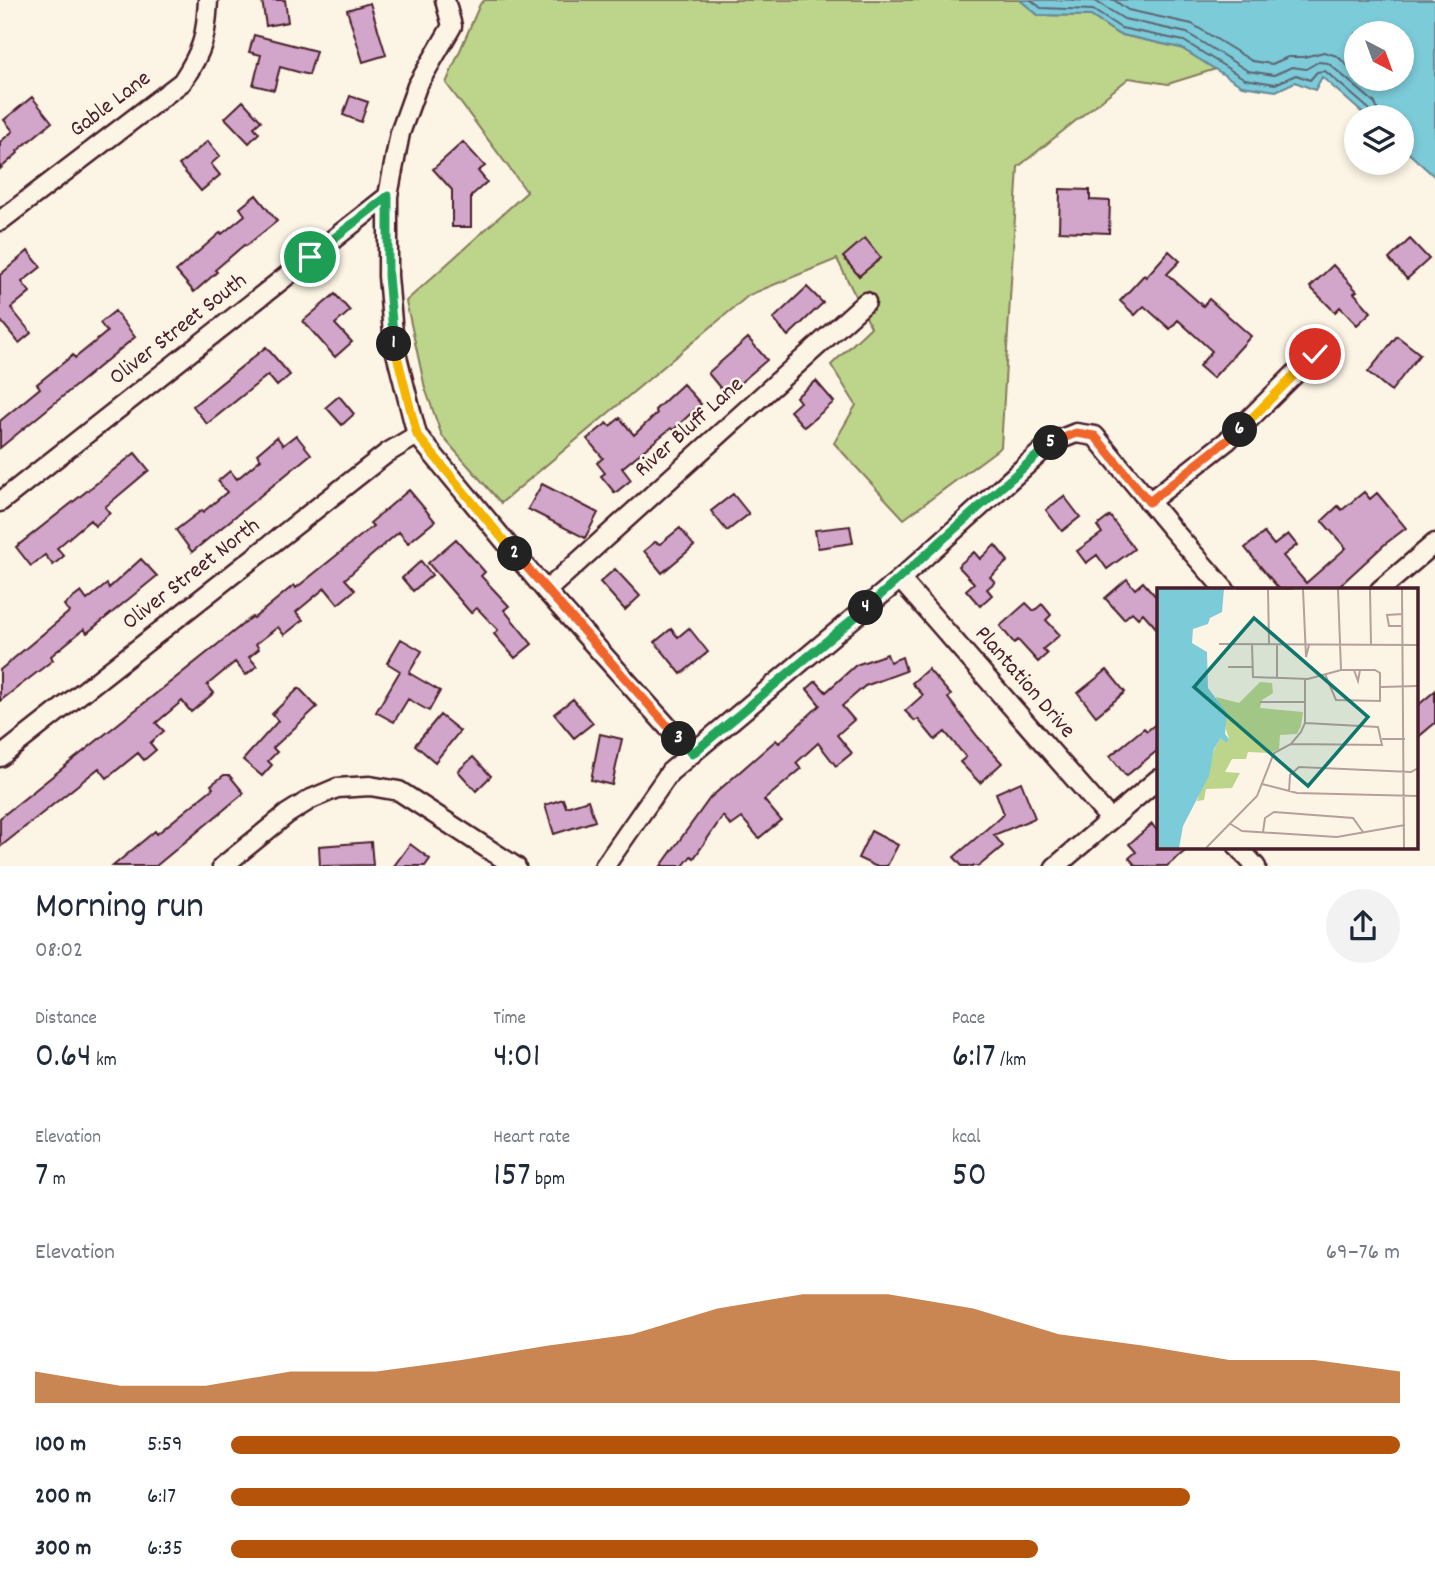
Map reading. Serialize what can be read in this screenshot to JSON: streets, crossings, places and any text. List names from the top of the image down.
{
  "streets": {
    "street": [
      "Gable Lane",
      "Oliver Street South",
      "River Bluff Lane",
      "Oliver Street North",
      "Plantation Drive"
    ]
  },
  "north": "bottom right",
  "page": {
    "pins": [
      "1",
      "6",
      "5",
      "2",
      "4",
      "3"
    ],
    "heading": ["Morning run", "08:02"],
    "stats": [
      ["Distance", "0.64 km"],
      ["Time", "4:01"],
      ["Pace", "6:17 /km"],
      ["Elevation", "7 m"],
      ["Heart rate", "157 bpm"],
      ["kcal", "50"]
    ],
    "chart": ["Elevation", "69–76 m"],
    "list": [
      {
        "name": "100 m",
        "note": "5:59"
      },
      {
        "name": "200 m",
        "note": "6:17"
      },
      {
        "name": "300 m",
        "note": "6:35"
      }
    ]
  }
}
